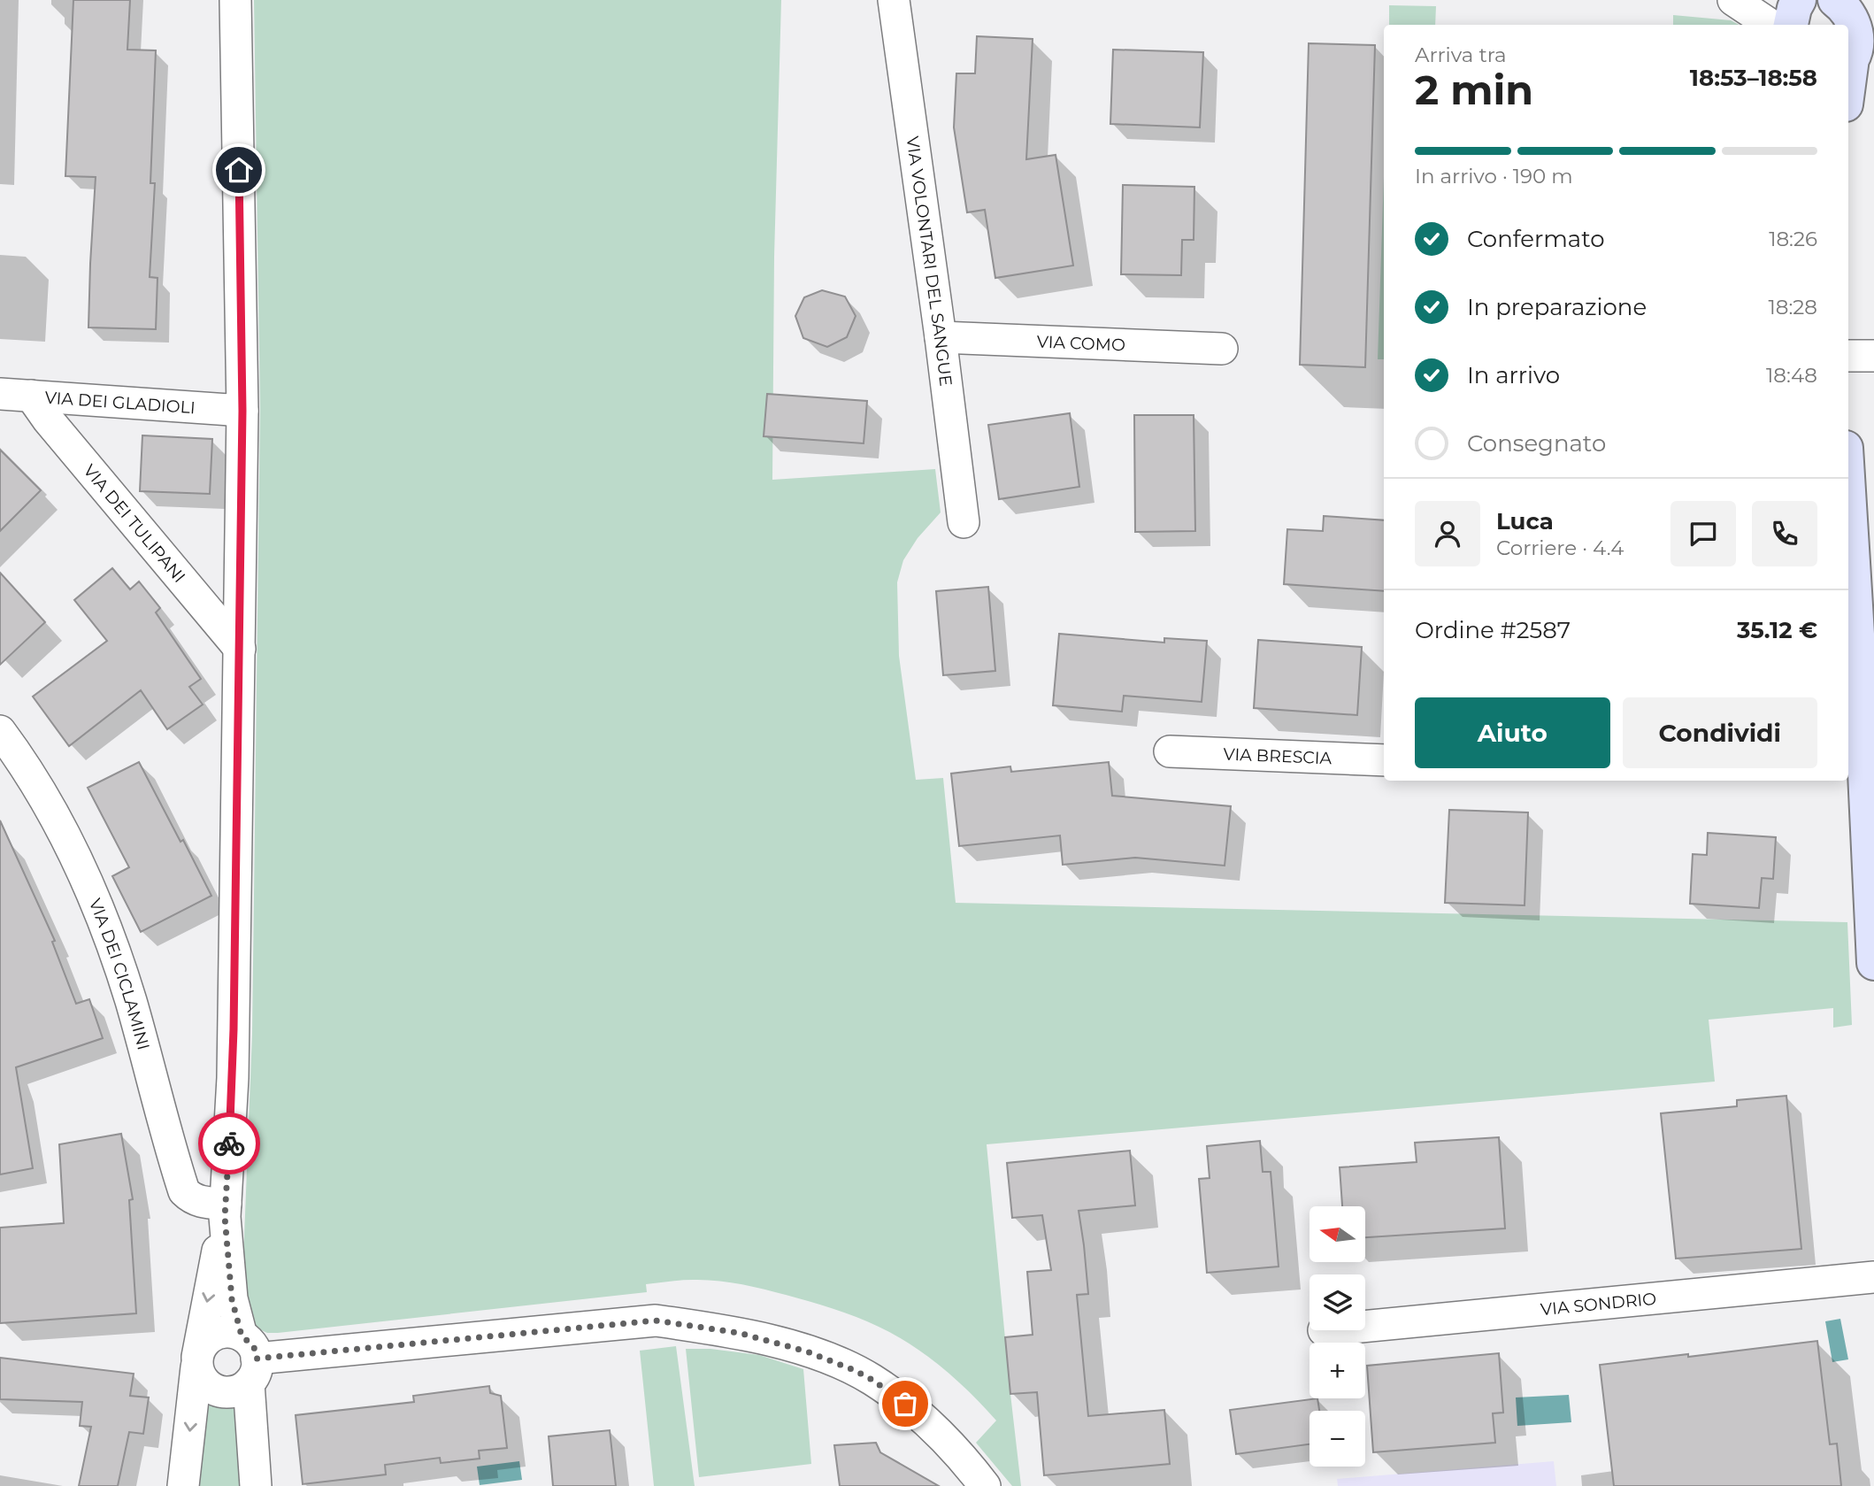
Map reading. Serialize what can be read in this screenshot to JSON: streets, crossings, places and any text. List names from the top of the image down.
{
  "streets": {
    "street": [
      "VIA VOLONTARI DEL SANGUE",
      "VIA COMO",
      "VIA DEI GLADIOLI",
      "VIA DEI TULIPANI",
      "VIA BRESCIA",
      "VIA DEI CICLAMINI",
      "VIA SONDRIO"
    ]
  },
  "crossings": [
    ["VIA VOLONTARI DEL SANGUE", "VIA COMO"],
    ["VIA DEI GLADIOLI", "VIA DEI TULIPANI"]
  ],
  "north": "left",
  "page": {
    "heading": ["2 min", "Arriva tra", "18:53–18:58"],
    "panel": [
      "Luca",
      "Corriere · 4.4",
      "Ordine #2587",
      "35.12 €"
    ],
    "bar": "In arrivo · 190 m",
    "list": [
      ["Confermato", "18:26"],
      ["In preparazione", "18:28"],
      ["In arrivo", "18:48"],
      "Consegnato"
    ],
    "buttons": ["Aiuto", "Condividi"],
    "map_buttons": ["+", "−"]
  }
}
